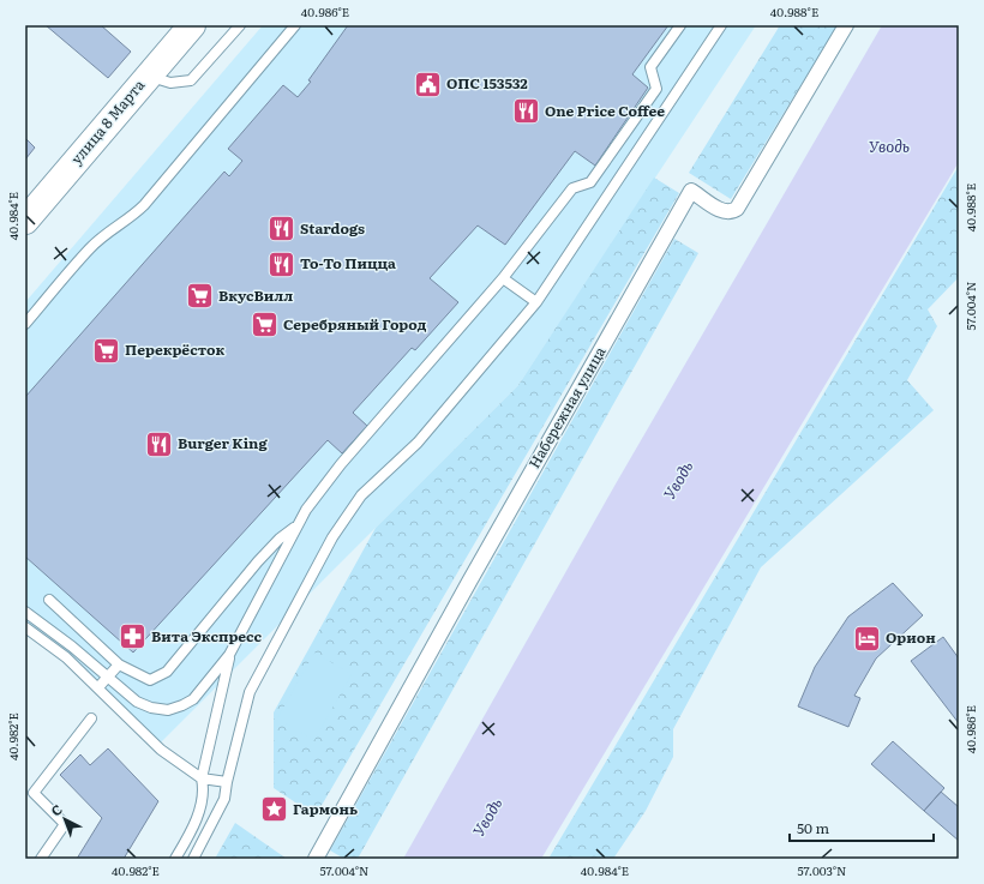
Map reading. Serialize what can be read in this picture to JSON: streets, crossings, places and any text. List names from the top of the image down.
{
  "streets": {
    "main road": ["улица 8 Марта"],
    "street": ["Набережная улица"]
  },
  "water": ["Уводь"],
  "places": {
    "public building": ["ОПС 153532"],
    "restaurant": [
      "One Price Coffee",
      "Stardogs",
      "То-То Пицца",
      "Burger King"
    ],
    "supermarket": ["ВкусВилл", "Серебряный Город", "Перекрёсток"],
    "pharmacy": ["Вита Экспресс"],
    "hotel": ["Орион"],
    "place": ["Гармонь"]
  },
  "scale_bar": "50 m",
  "north": "top left",
  "coordinates": [
    "40.986°E",
    "40.988°E",
    "40.984°E",
    "57.004°N",
    "40.982°E",
    "57.003°N"
  ]
}
